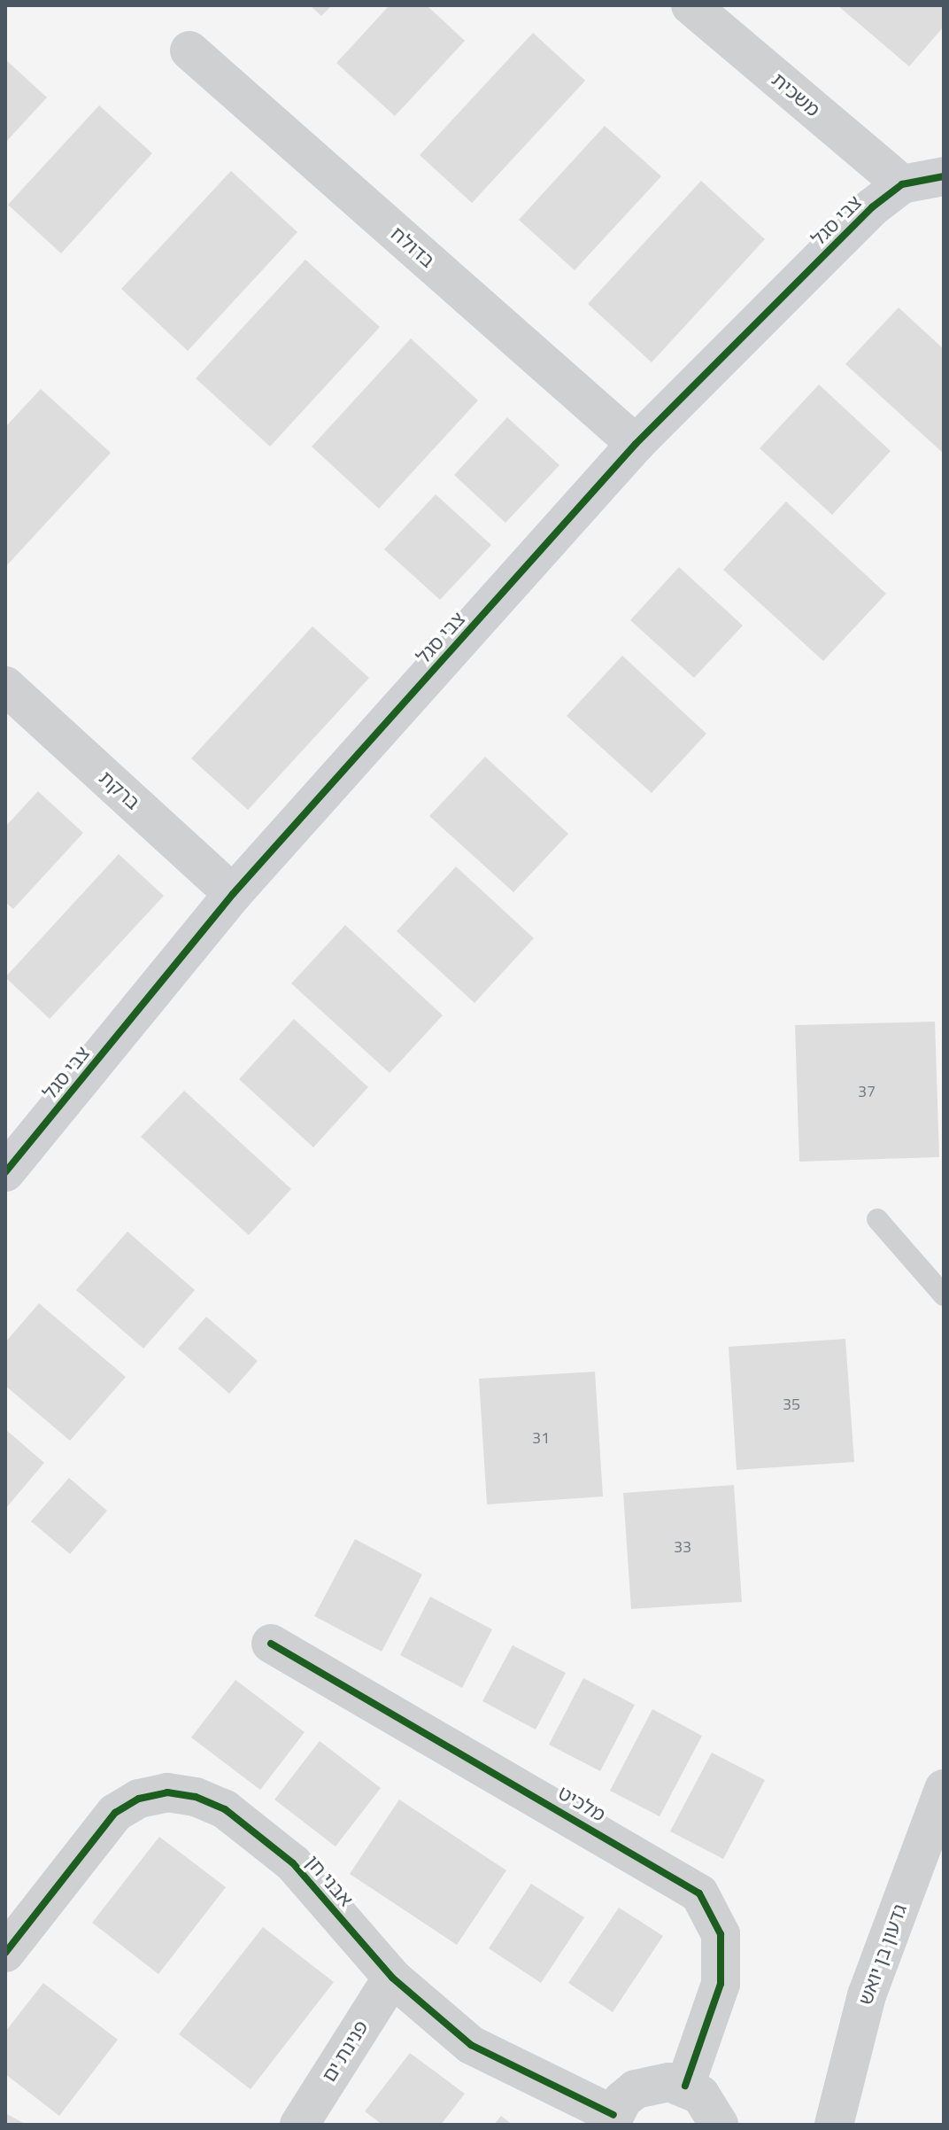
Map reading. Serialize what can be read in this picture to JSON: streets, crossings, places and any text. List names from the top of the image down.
{
  "streets": {
    "street": [
      "משכית",
      "צבי סגל",
      "בדולח",
      "ברקת",
      "מלכיט",
      "אבני חן",
      "גדעון בן יואש",
      "פנינת ים"
    ]
  },
  "crossings": [
    ["משכית", "צבי סגל"],
    ["צבי סגל", "בדולח"],
    ["צבי סגל", "ברקת"],
    ["אבני חן", "פנינת ים"]
  ],
  "house_numbers": [
    "37",
    "35",
    "31",
    "33"
  ]
}
